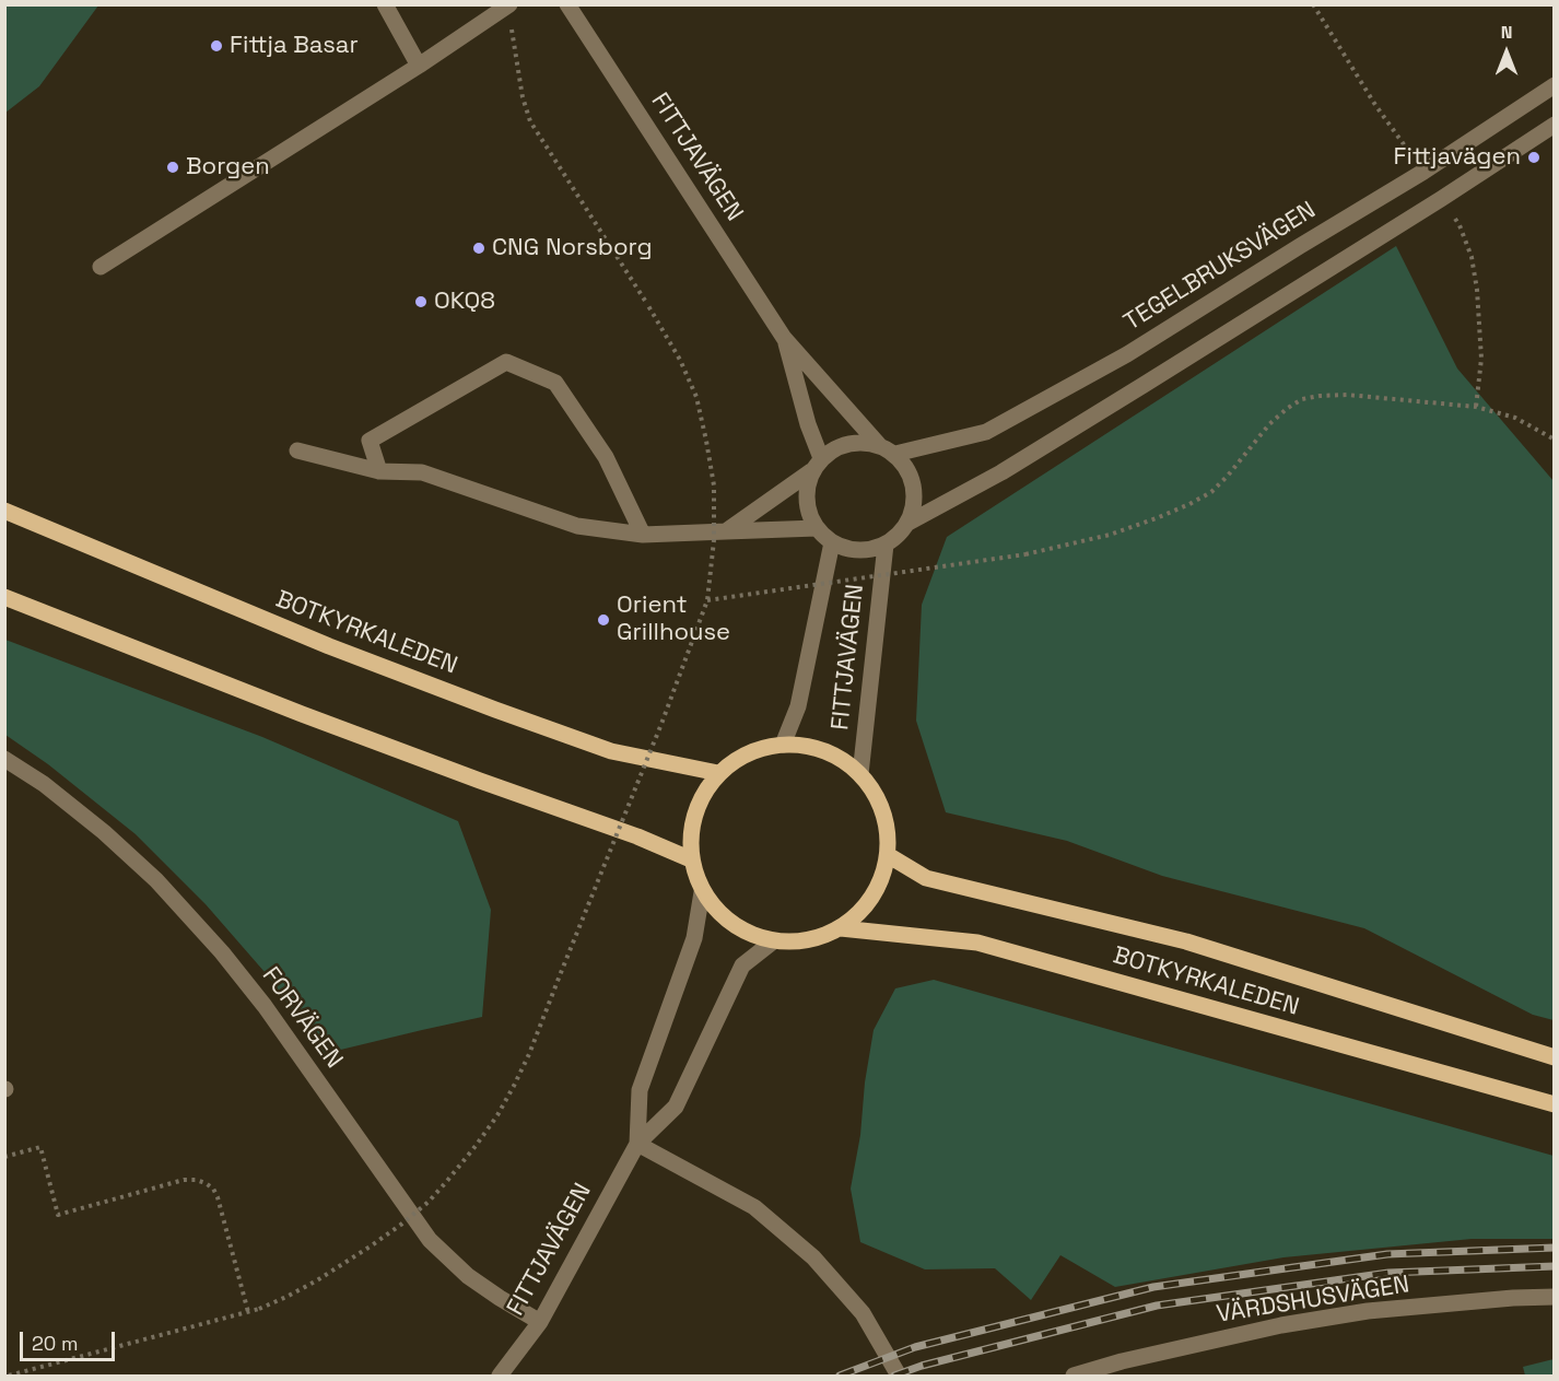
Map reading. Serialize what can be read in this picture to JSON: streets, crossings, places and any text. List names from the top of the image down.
{
  "streets": {
    "main road": ["BOTKYRKALEDEN"],
    "street": [
      "FITTJAVÄGEN",
      "TEGELBRUKSVÄGEN",
      "FORVÄGEN",
      "VÄRDSHUSVÄGEN"
    ]
  },
  "crossings": [
    ["FITTJAVÄGEN", "TEGELBRUKSVÄGEN"],
    ["FITTJAVÄGEN", "BOTKYRKALEDEN"],
    ["FITTJAVÄGEN", "FORVÄGEN"]
  ],
  "places": [
    "Fittja Basar",
    "Fittjavägen",
    "Borgen",
    "CNG Norsborg",
    "OKQ8",
    "Orient Grillhouse"
  ],
  "scale_bar": "20 m",
  "north": "top"
}
